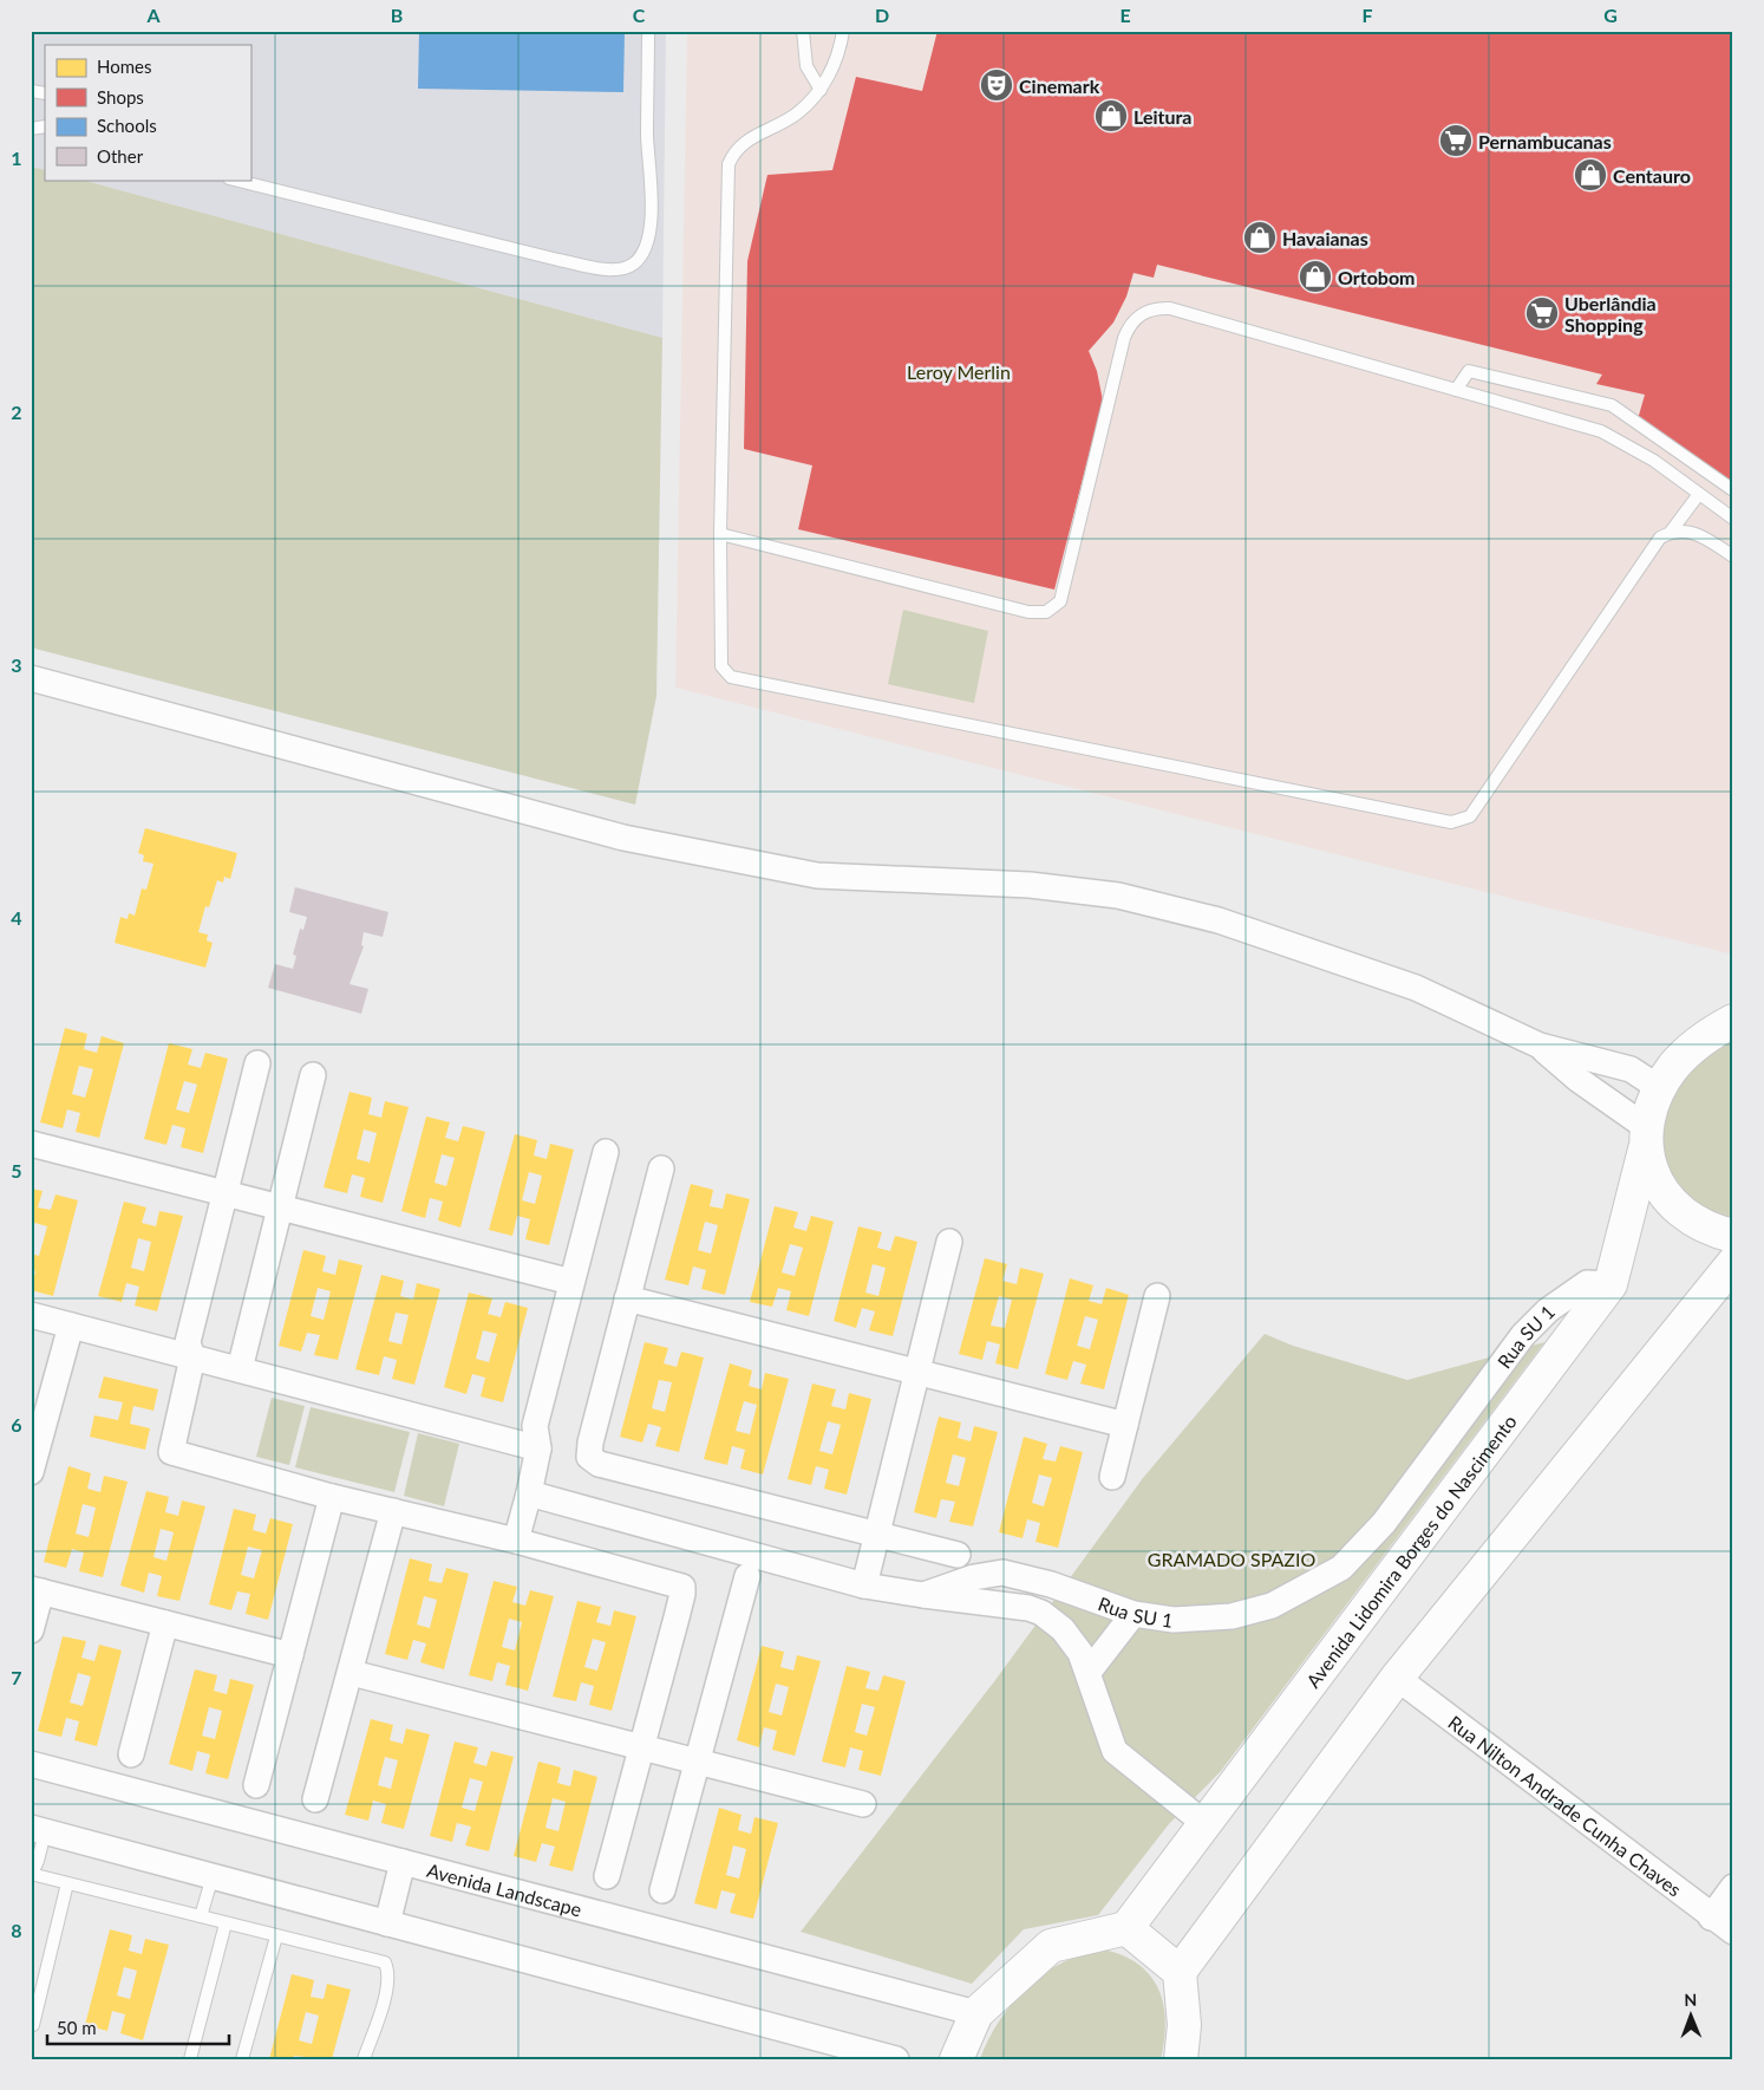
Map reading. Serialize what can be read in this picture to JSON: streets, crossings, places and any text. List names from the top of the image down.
{
  "streets": {
    "street": [
      "Rua SU 1",
      "Avenida Lidomira Borges do Nascimento",
      "Rua Nilton Andrade Cunha Chaves",
      "Avenida Landscape"
    ]
  },
  "crossings": [
    ["Rua SU 1", "Avenida Lidomira Borges do Nascimento"]
  ],
  "parks": ["Leroy Merlin", "GRAMADO SPAZIO"],
  "places": {
    "theatre": ["Cinemark"],
    "shop": [
      "Leitura",
      "Centauro",
      "Havaianas",
      "Ortobom"
    ],
    "supermarket": ["Pernambucanas", "Uberlândia Shopping"]
  },
  "legend": [
    "Homes",
    "Shops",
    "Schools",
    "Other"
  ],
  "scale_bar": "50 m",
  "north": "top",
  "grid": {
    "columns": [
      "A",
      "B",
      "C",
      "D",
      "E",
      "F",
      "G"
    ],
    "rows": [
      "1",
      "2",
      "3",
      "4",
      "5",
      "6",
      "7",
      "8"
    ]
  }
}
